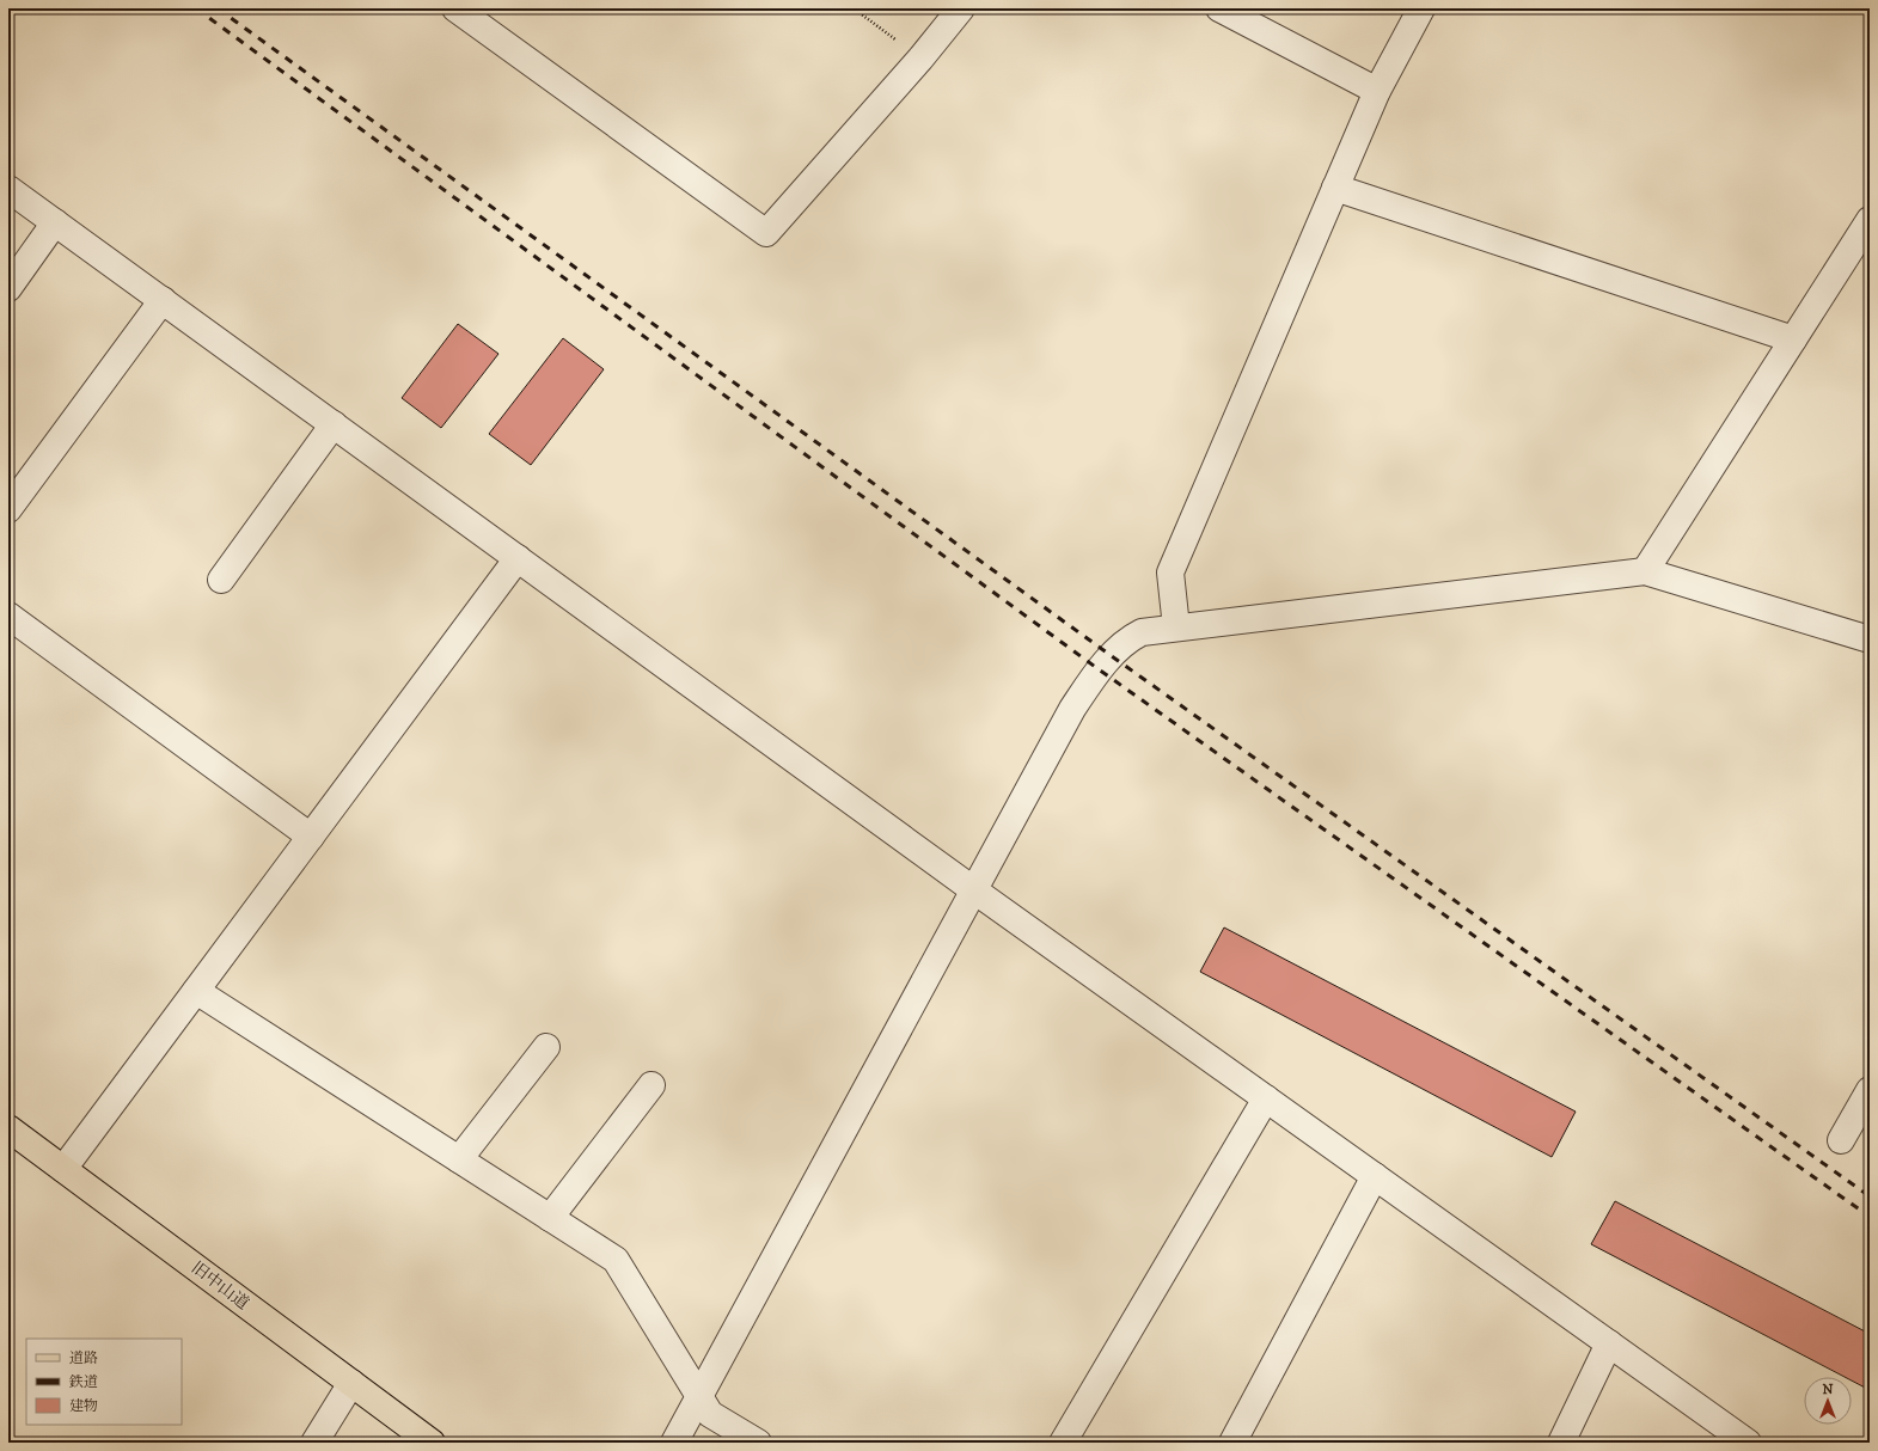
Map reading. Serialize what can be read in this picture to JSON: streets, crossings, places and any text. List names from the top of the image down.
{
  "streets": {
    "main road": ["旧中山道"]
  },
  "legend": ["道路", "鉄道", "建物"],
  "north": "top"
}
